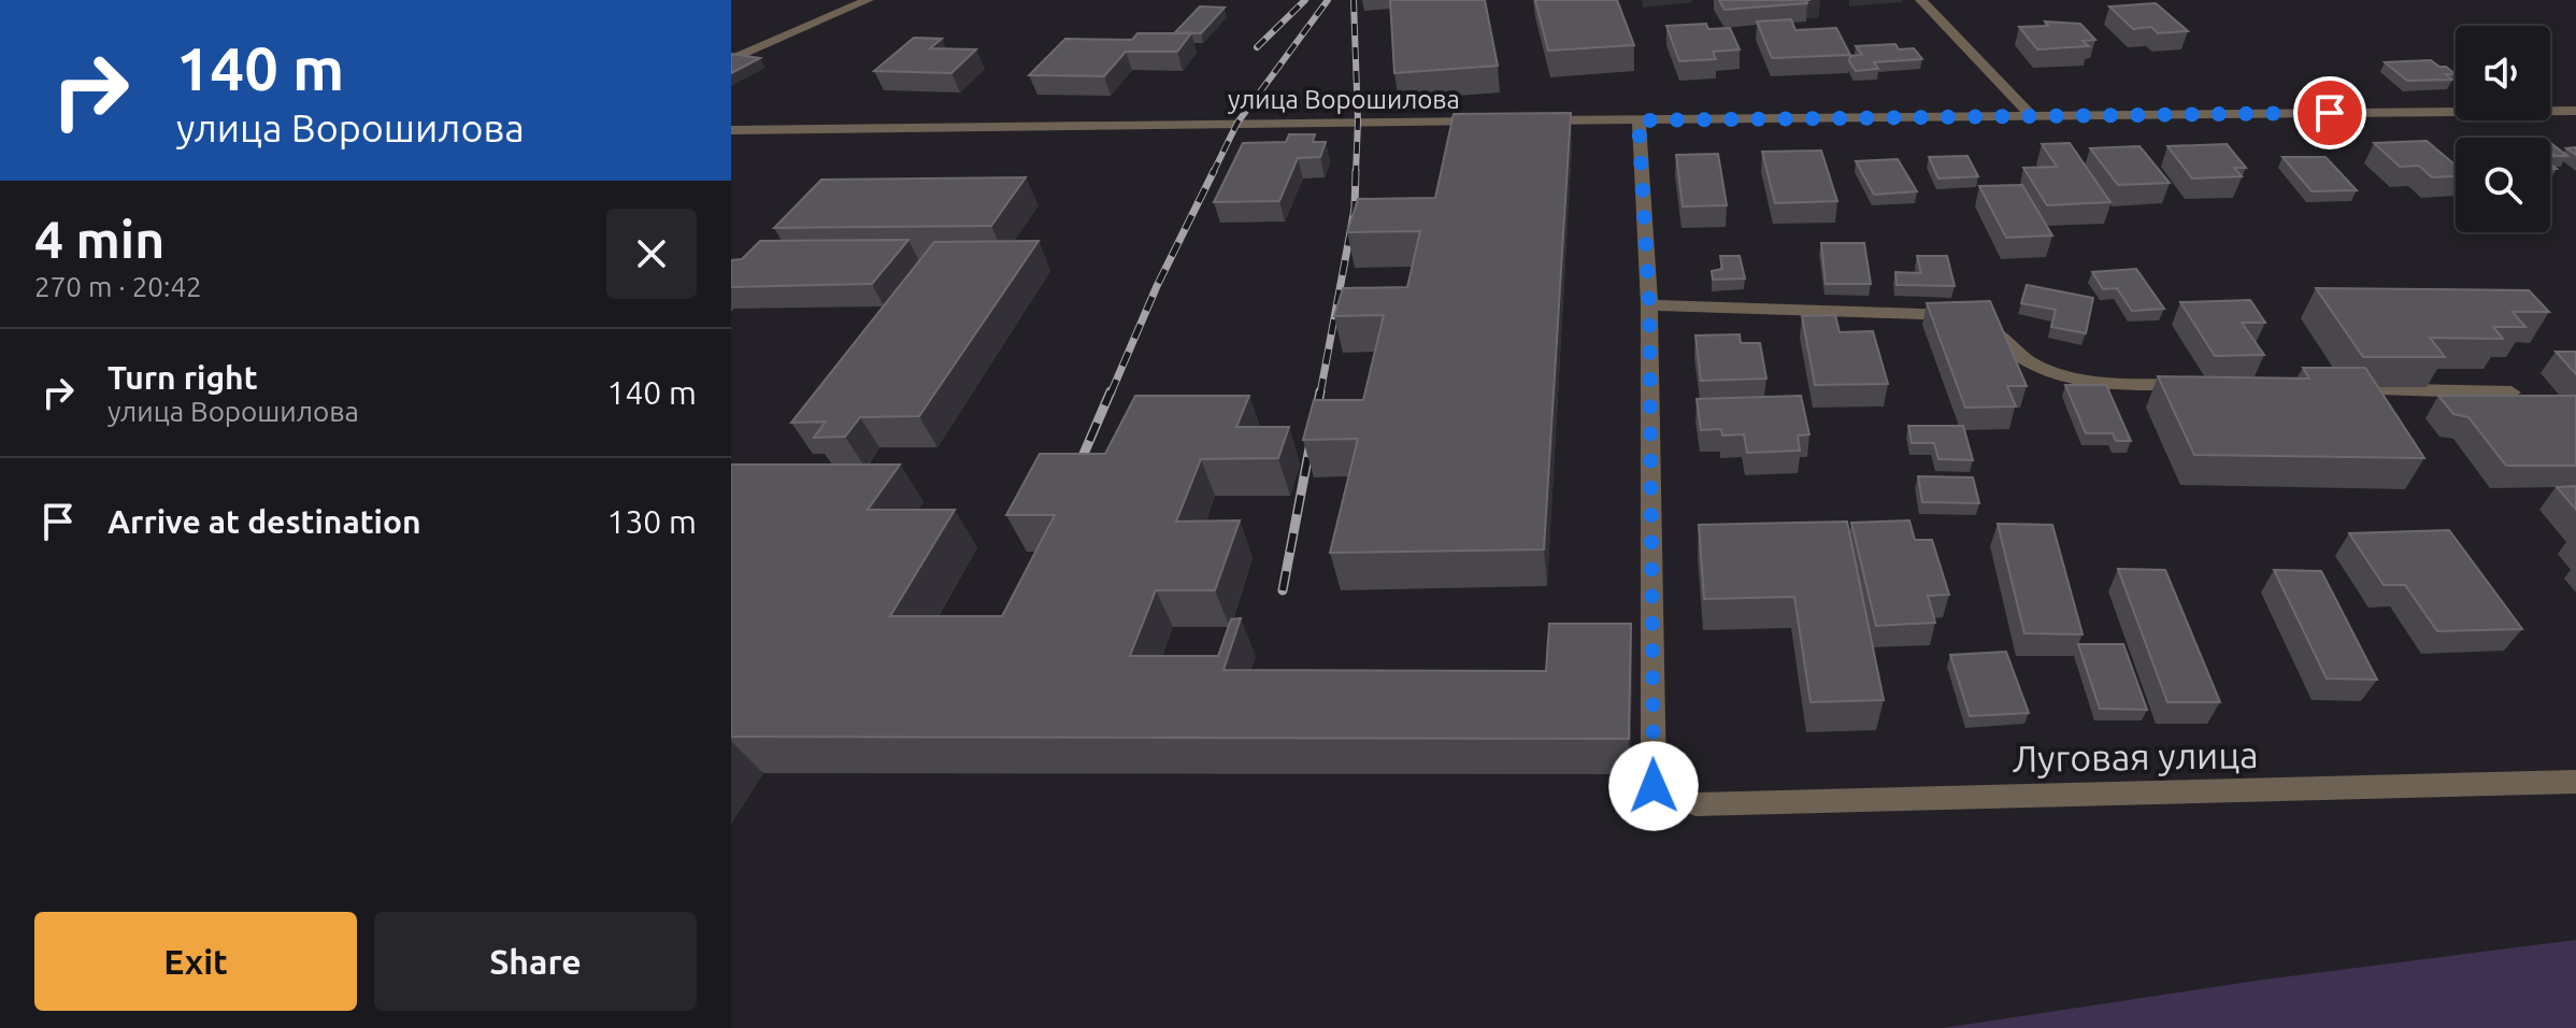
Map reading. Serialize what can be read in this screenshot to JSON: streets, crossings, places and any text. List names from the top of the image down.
{
  "streets": {
    "street": ["улица Ворошилова", "Луговая улица"]
  },
  "page": {
    "turn": ["140 m", "улица Ворошилова"],
    "heading": ["4 min", "270 m · 20:42"],
    "list": [
      {
        "name": "Turn right",
        "note": "улица Ворошилова",
        "value": "140 m"
      },
      {
        "name": "Arrive at destination",
        "value": "130 m"
      }
    ],
    "buttons": ["Exit", "Share"]
  }
}
